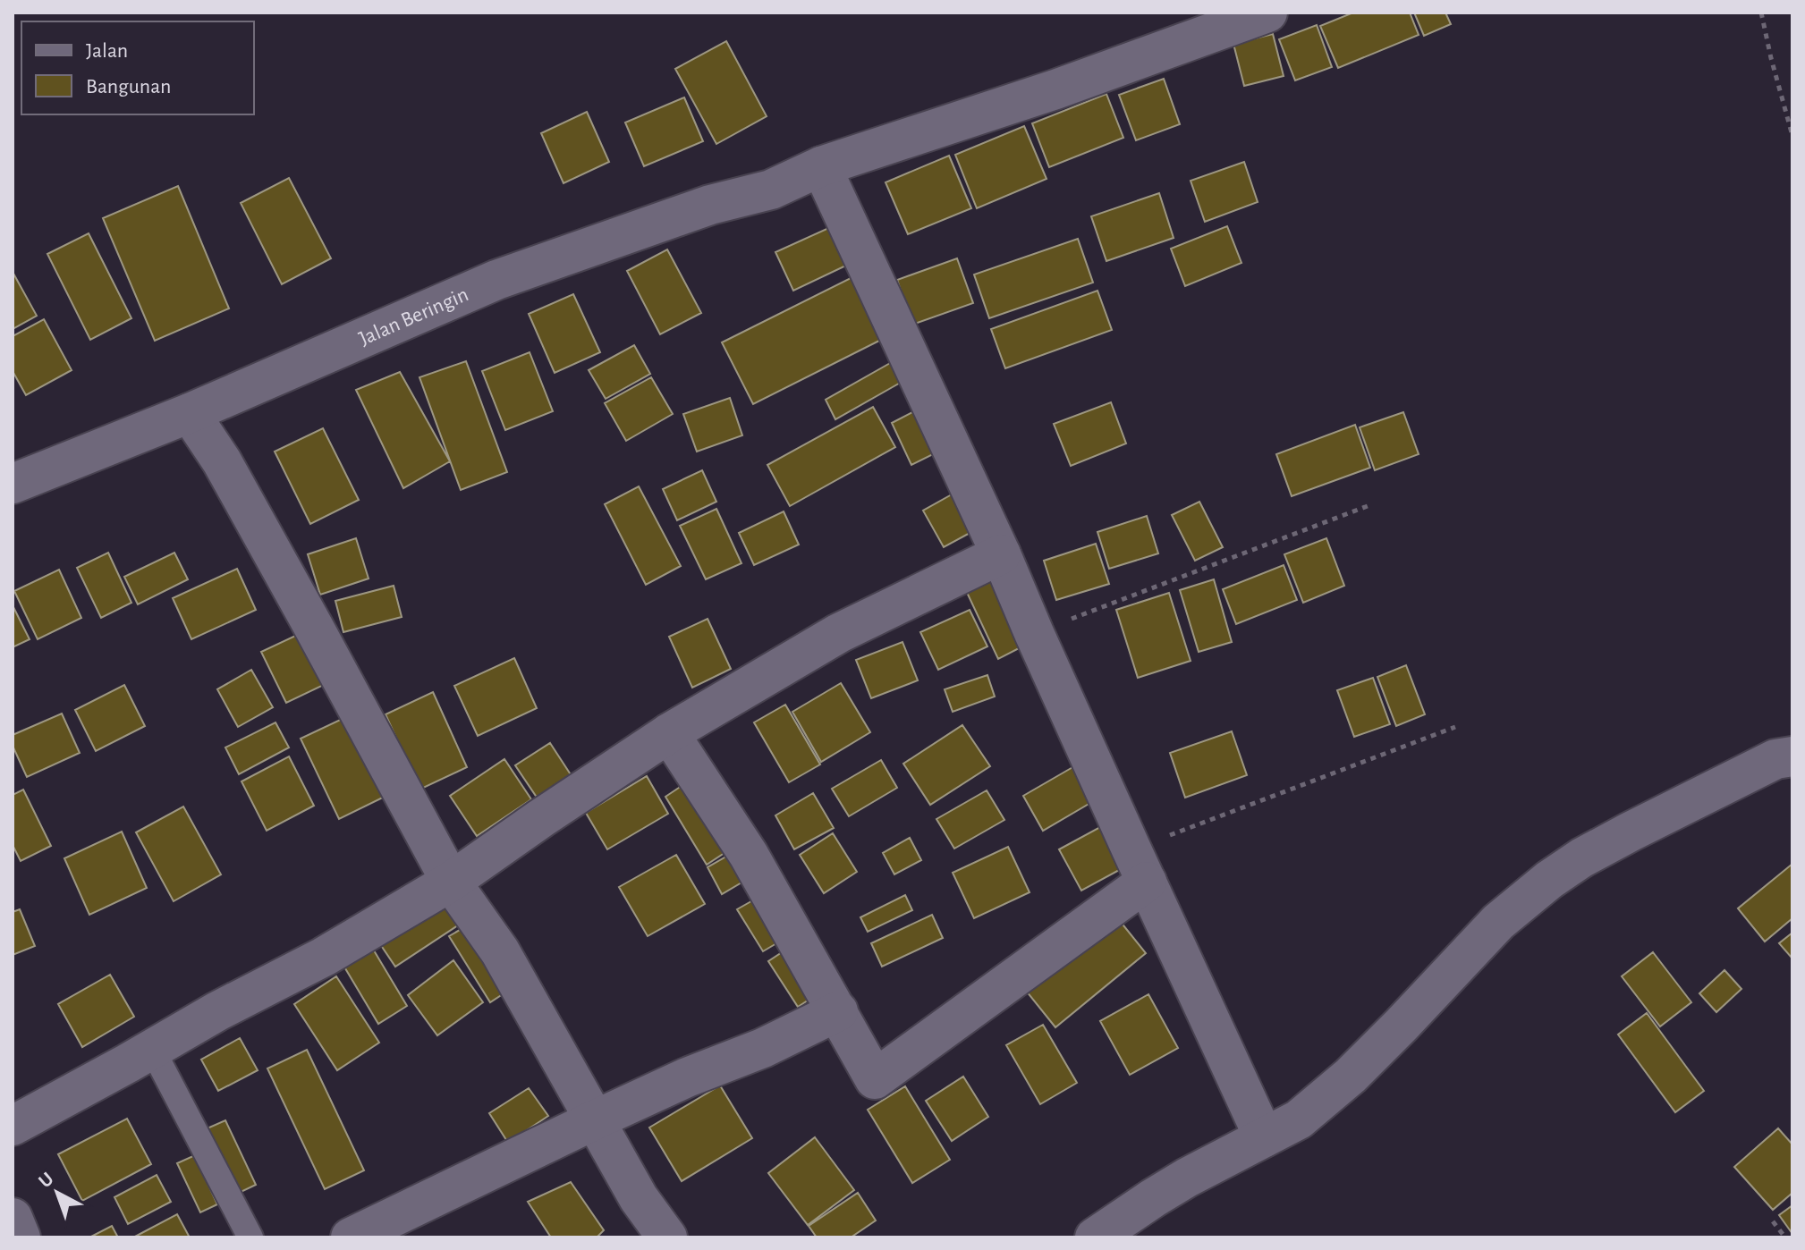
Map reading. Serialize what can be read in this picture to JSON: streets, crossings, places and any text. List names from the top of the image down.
{
  "streets": {
    "street": ["Jalan Beringin"]
  },
  "legend": ["Jalan", "Bangunan"],
  "north": "top left"
}
